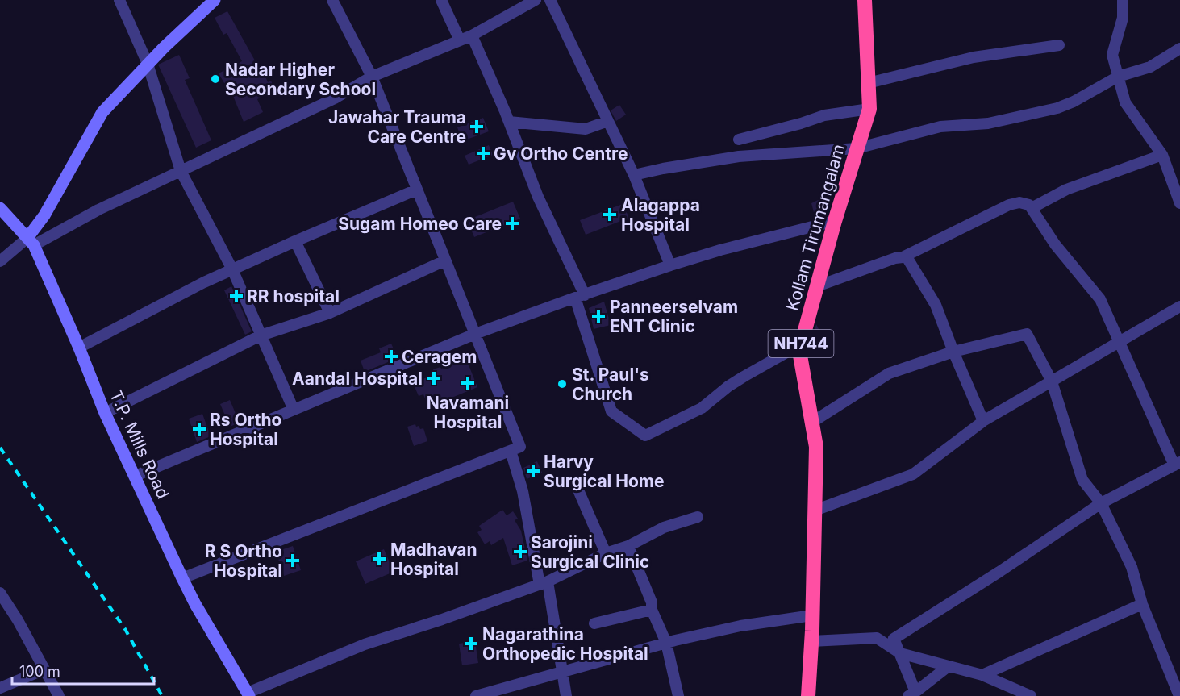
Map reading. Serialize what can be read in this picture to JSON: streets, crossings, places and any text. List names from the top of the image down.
{
  "streets": {
    "highway": ["Kollam Tirumangalam", "NH744"],
    "main road": ["T.P. Mills Road"]
  },
  "places": {
    "other": ["Nadar Higher Secondary School", "St. Paul's Church"],
    "health": [
      "Jawahar Trauma Care Centre",
      "Gv Ortho Centre",
      "Alagappa Hospital",
      "Sugam Homeo Care",
      "RR hospital",
      "Panneerselvam ENT Clinic",
      "Ceragem",
      "Aandal Hospital",
      "Navamani Hospital",
      "Rs Ortho Hospital",
      "Harvy Surgical Home",
      "Sarojini Surgical Clinic",
      "Madhavan Hospital",
      "R S Ortho Hospital",
      "Nagarathina Orthopedic Hospital"
    ]
  },
  "scale_bar": "100 m"
}
